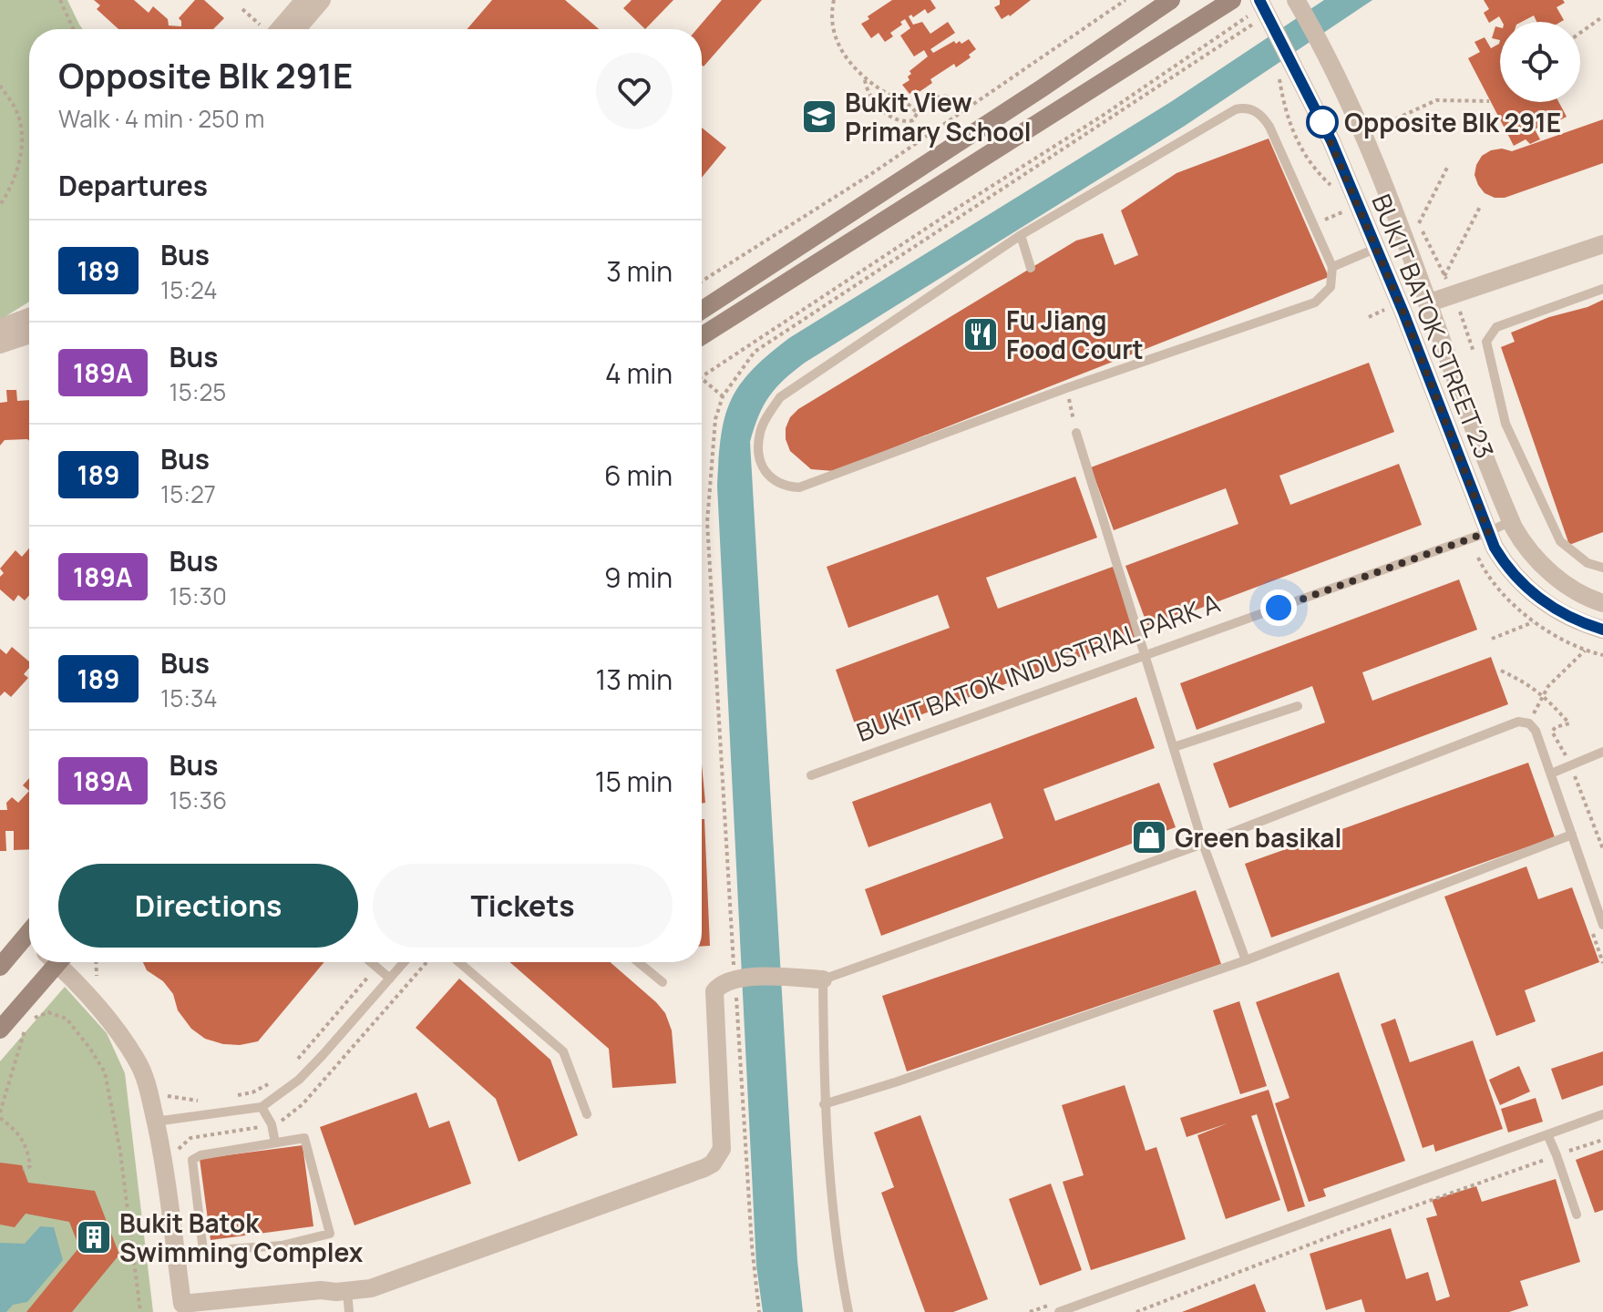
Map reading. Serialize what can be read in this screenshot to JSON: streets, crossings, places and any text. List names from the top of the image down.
{
  "streets": {
    "street": ["BUKIT BATOK STREET 23"],
    "lane": ["BUKIT BATOK INDUSTRIAL PARK A"]
  },
  "crossings": [
    ["BUKIT BATOK STREET 23", "BUKIT BATOK INDUSTRIAL PARK A"]
  ],
  "places": {
    "school or university": ["Bukit View Primary School"],
    "other": ["Opposite Blk 291E"],
    "restaurant": ["Fu Jiang Food Court"],
    "shop": ["Green basikal"],
    "building": ["Bukit Batok Swimming Complex"]
  },
  "lines": ["bus line 189"],
  "page": {
    "heading": [
      ["Opposite Blk 291E", "Walk · 4 min · 250 m"],
      "Departures"
    ],
    "list": [
      {
        "mark": "189",
        "name": "Bus",
        "note": "15:24",
        "value": "3 min"
      },
      {
        "mark": "189A",
        "name": "Bus",
        "note": "15:25",
        "value": "4 min"
      },
      {
        "mark": "189",
        "name": "Bus",
        "note": "15:27",
        "value": "6 min"
      },
      {
        "mark": "189A",
        "name": "Bus",
        "note": "15:30",
        "value": "9 min"
      },
      {
        "mark": "189",
        "name": "Bus",
        "note": "15:34",
        "value": "13 min"
      },
      {
        "mark": "189A",
        "name": "Bus",
        "note": "15:36",
        "value": "15 min"
      }
    ],
    "buttons": ["Directions", "Tickets"]
  }
}
